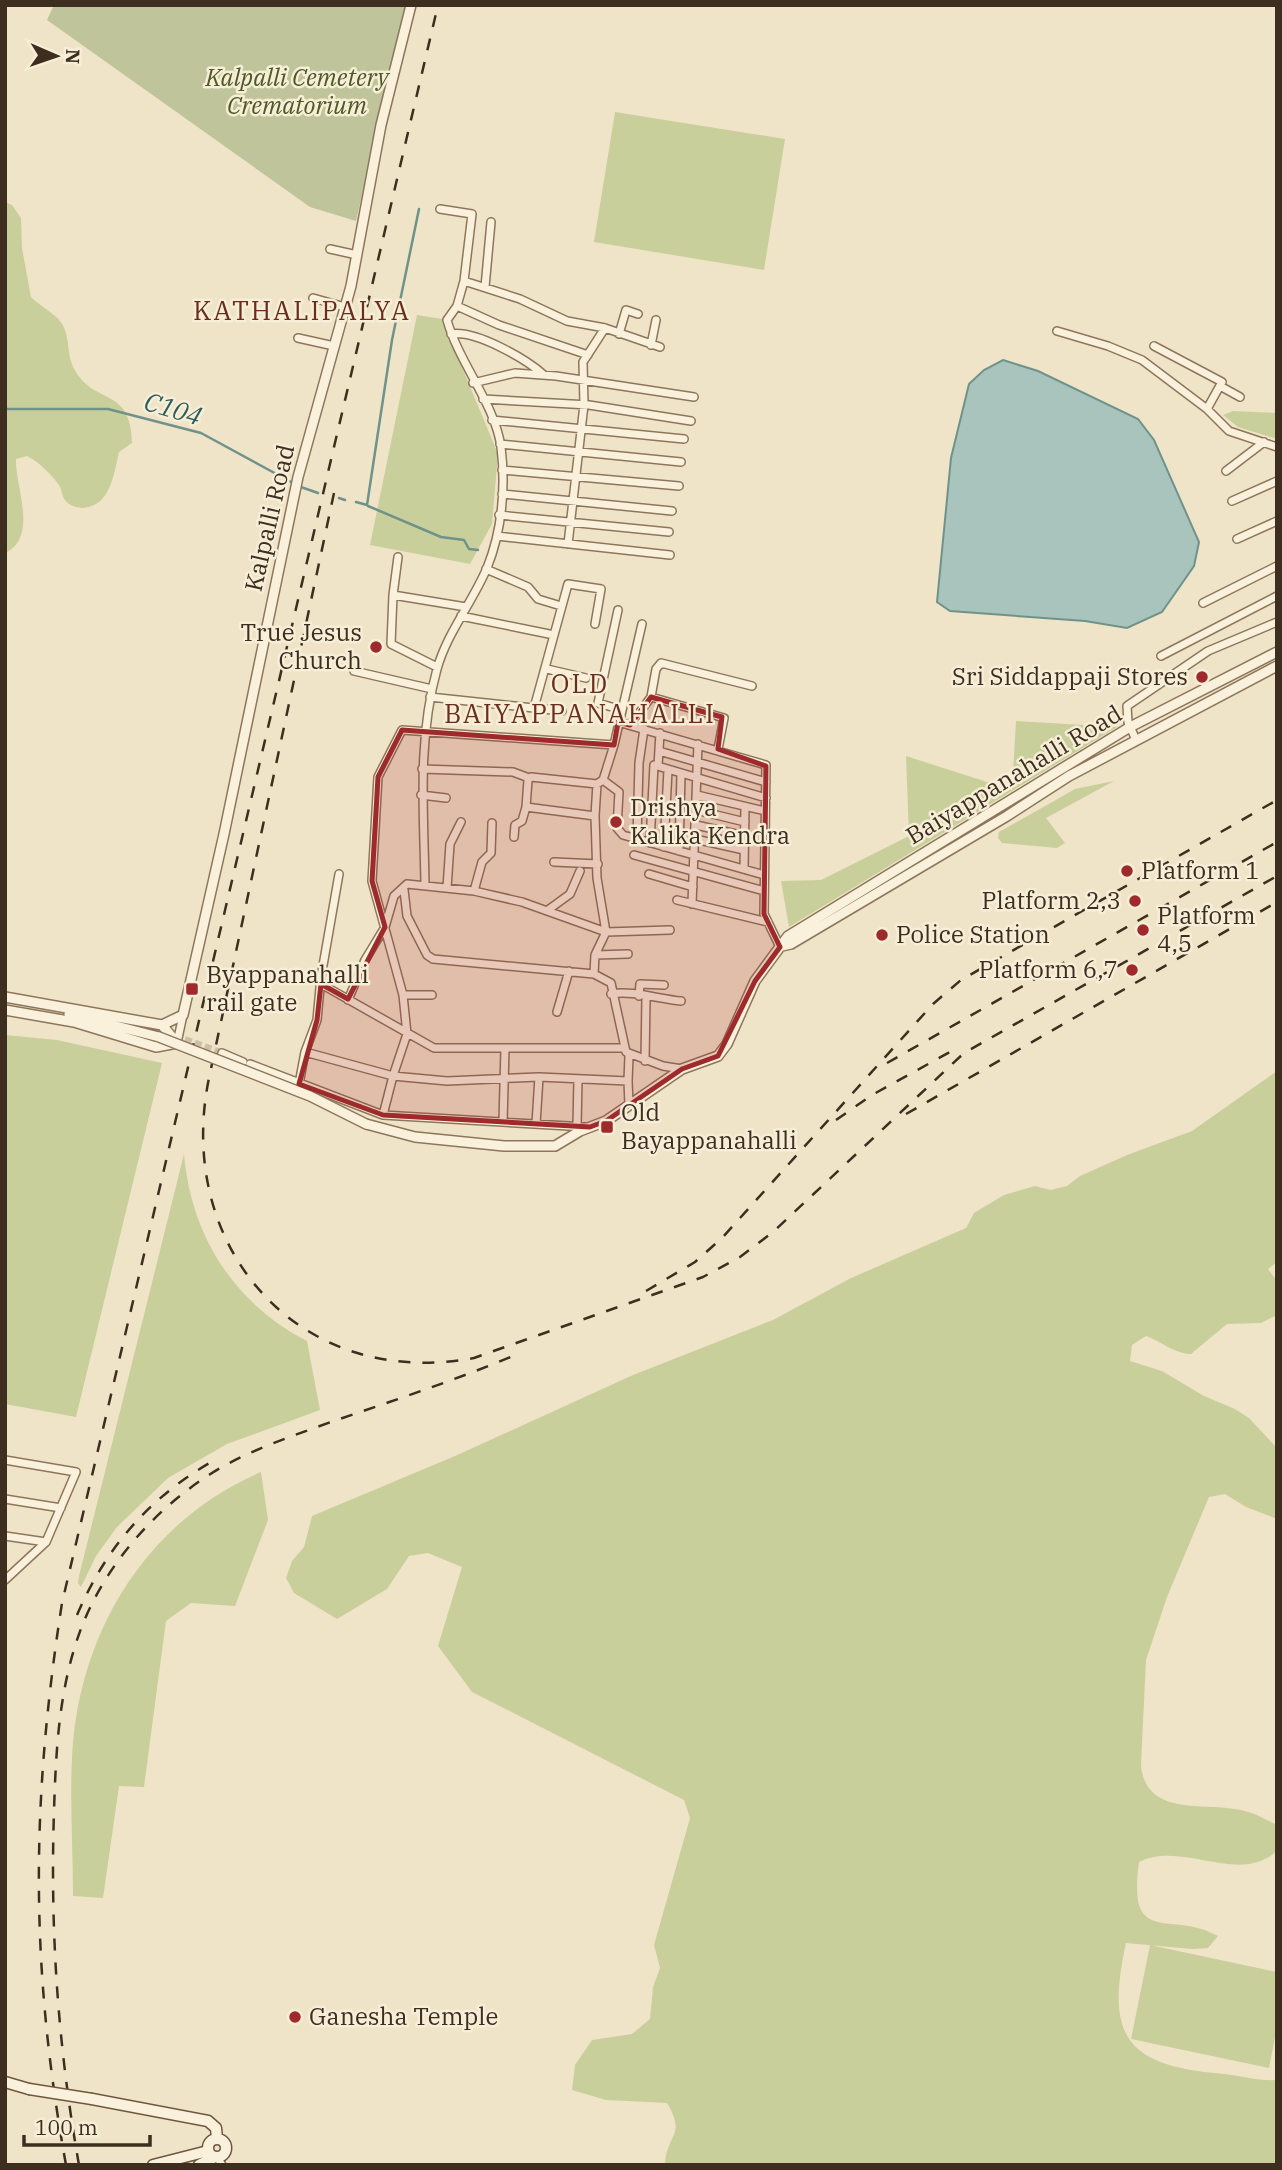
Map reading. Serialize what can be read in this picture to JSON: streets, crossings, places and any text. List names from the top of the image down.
{
  "streets": {
    "street": ["Kalpalli Road", "Baiyappanahalli Road"]
  },
  "districts": ["KATHALIPALYA", "OLD BAIYAPPANAHALLI"],
  "water": ["C104"],
  "parks": ["Kalpalli Cemetery Crematorium"],
  "places": {
    "other": [
      "True Jesus Church",
      "Sri Siddappaji Stores",
      "Drishya Kalika Kendra",
      "Platform 1",
      "Platform 2,3",
      "Platform 4,5",
      "Police Station",
      "Platform 6,7",
      "Ganesha Temple"
    ],
    "transit": ["Byappanahalli rail gate", "Old Bayappanahalli"]
  },
  "scale_bar": "100 m",
  "north": "right"
}
